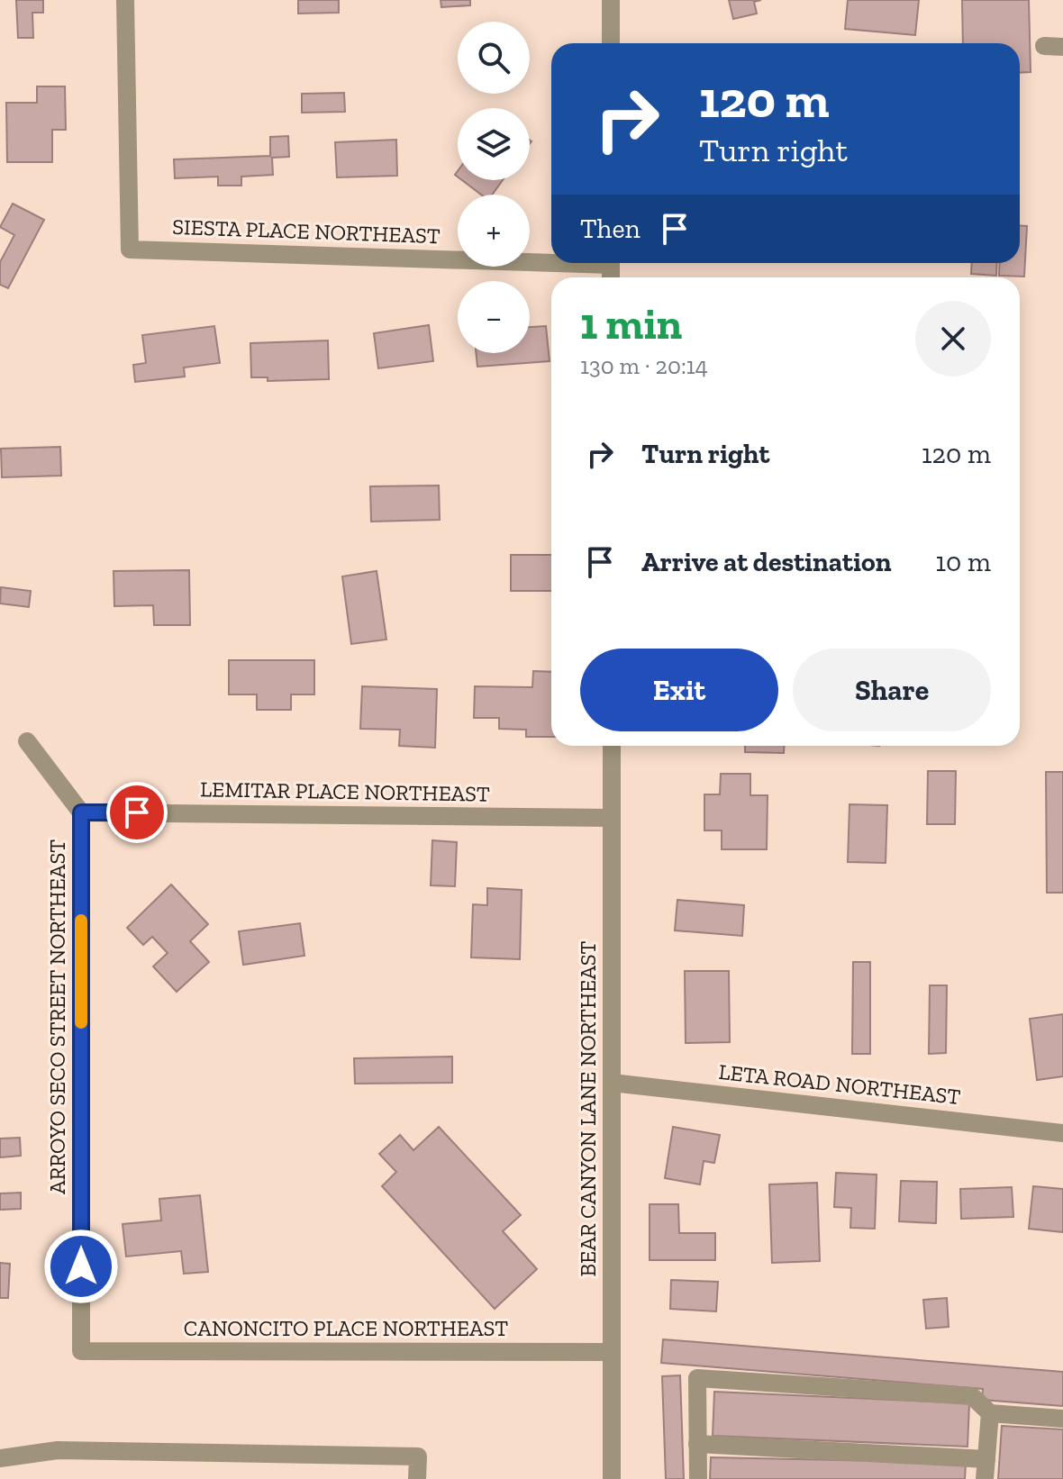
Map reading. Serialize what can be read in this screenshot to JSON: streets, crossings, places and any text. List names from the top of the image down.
{
  "streets": {
    "street": [
      "SIESTA PLACE NORTHEAST",
      "LEMITAR PLACE NORTHEAST",
      "ARROYO SECO STREET NORTHEAST",
      "LETA ROAD NORTHEAST",
      "BEAR CANYON LANE NORTHEAST",
      "CANONCITO PLACE NORTHEAST"
    ]
  },
  "crossings": [
    ["LEMITAR PLACE NORTHEAST", "ARROYO SECO STREET NORTHEAST"],
    ["LEMITAR PLACE NORTHEAST", "BEAR CANYON LANE NORTHEAST"],
    ["ARROYO SECO STREET NORTHEAST", "CANONCITO PLACE NORTHEAST"],
    ["LETA ROAD NORTHEAST", "BEAR CANYON LANE NORTHEAST"],
    ["BEAR CANYON LANE NORTHEAST", "CANONCITO PLACE NORTHEAST"]
  ],
  "page": {
    "map_buttons": ["+", "−"],
    "turn": ["120 m", "Turn right"],
    "then": "Then",
    "heading": ["1 min", "130 m · 20:14"],
    "list": [
      {
        "name": "Turn right",
        "value": "120 m"
      },
      {
        "name": "Arrive at destination",
        "value": "10 m"
      }
    ],
    "buttons": ["Exit", "Share"]
  }
}
